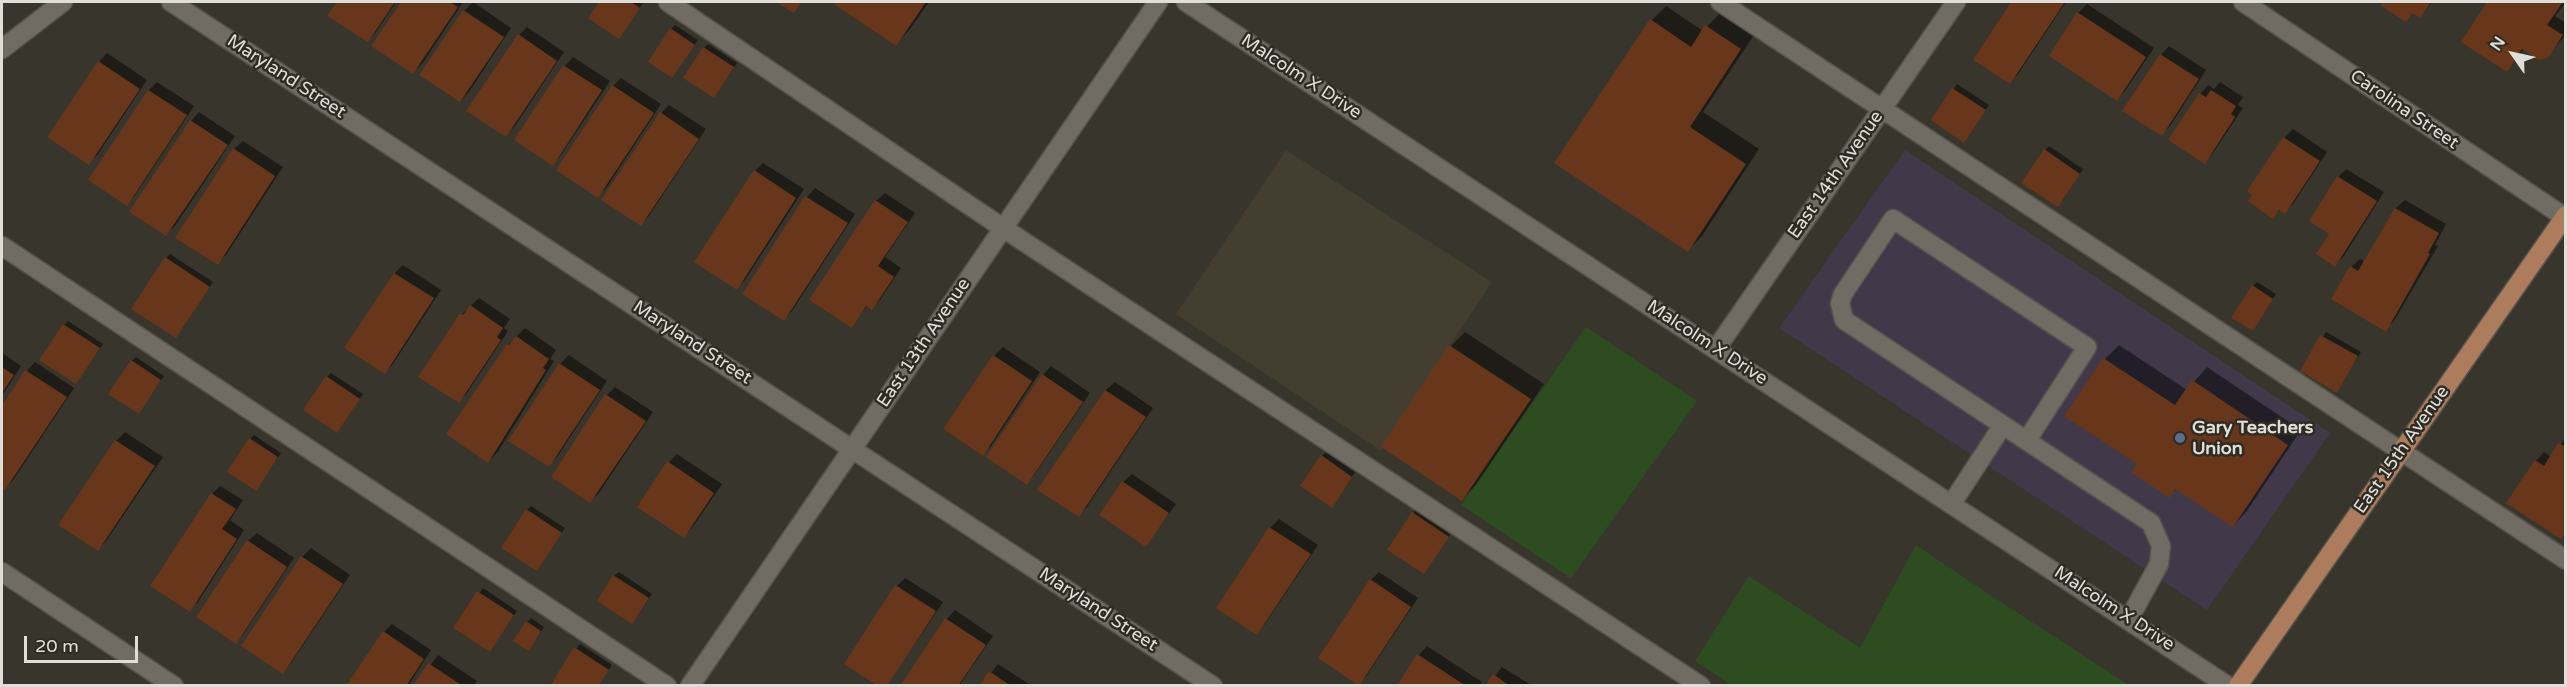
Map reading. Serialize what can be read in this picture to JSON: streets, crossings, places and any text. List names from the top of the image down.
{
  "streets": {
    "main road": ["East 15th Avenue"],
    "street": [
      "Maryland Street",
      "Malcolm X Drive",
      "Carolina Street",
      "East 14th Avenue",
      "East 13th Avenue"
    ]
  },
  "crossings": [
    ["Maryland Street", "East 13th Avenue"],
    ["Malcolm X Drive", "East 14th Avenue"],
    ["Carolina Street", "East 15th Avenue"]
  ],
  "places": ["Gary Teachers Union"],
  "scale_bar": "20 m",
  "north": "top left"
}
